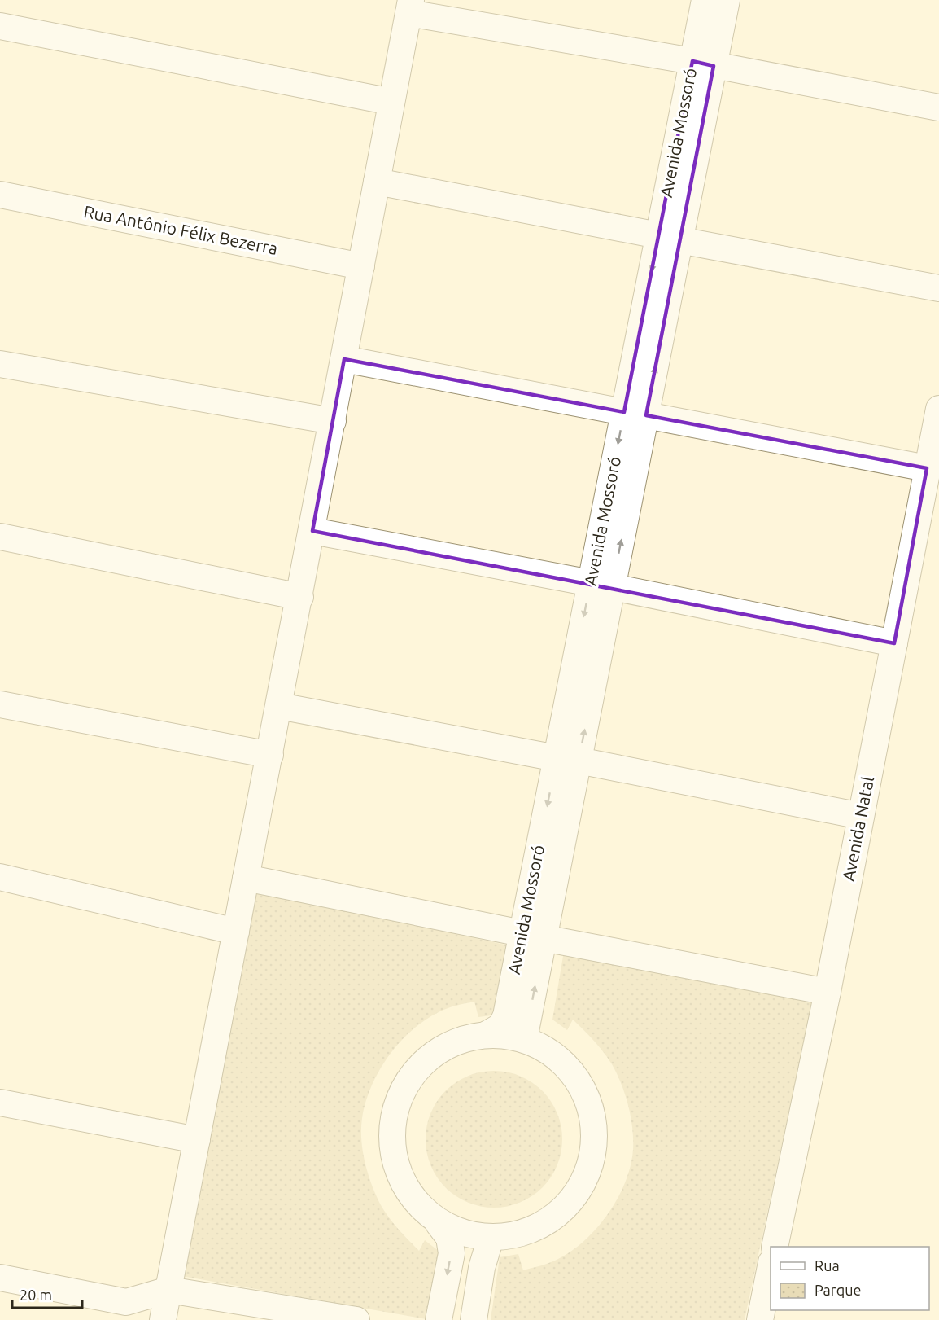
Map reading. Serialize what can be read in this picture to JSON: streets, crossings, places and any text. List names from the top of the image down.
{
  "streets": {
    "street": ["Avenida Mossoró", "Rua Antônio Félix Bezerra", "Avenida Natal"]
  },
  "legend": ["Rua", "Parque"],
  "scale_bar": "20 m"
}
